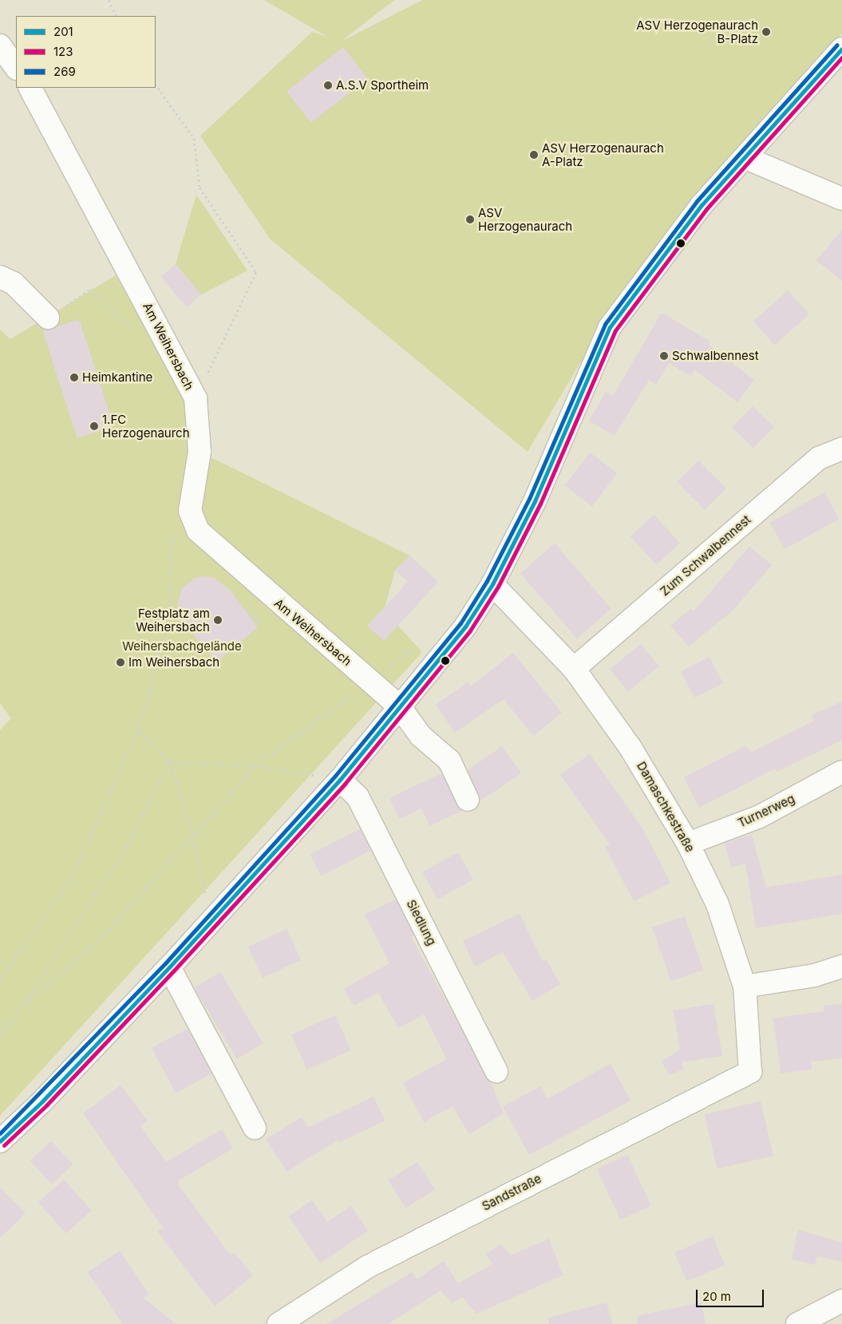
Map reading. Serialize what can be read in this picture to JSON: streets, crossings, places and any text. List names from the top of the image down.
{
  "streets": {
    "street": [
      "Am Weihersbach",
      "Zum Schwalbennest",
      "Damaschkestraße",
      "Turnerweg",
      "Siedlung",
      "Sandstraße"
    ]
  },
  "crossings": [
    ["Zum Schwalbennest", "Damaschkestraße"],
    ["Damaschkestraße", "Turnerweg"],
    ["Damaschkestraße", "Sandstraße"]
  ],
  "parks": ["Weihersbachgelände"],
  "places": [
    "ASV Herzogenaurach B-Platz",
    "A.S.V Sportheim",
    "ASV Herzogenaurach A-Platz",
    "ASV Herzogenaurach",
    "Schwalbennest",
    "Heimkantine",
    "1.FC Herzogenaurch",
    "Festplatz am Weihersbach",
    "Im Weihersbach"
  ],
  "lines": ["transit line 269", "transit line 201", "transit line 123"],
  "legend": ["201", "123", "269"],
  "scale_bar": "20 m"
}
